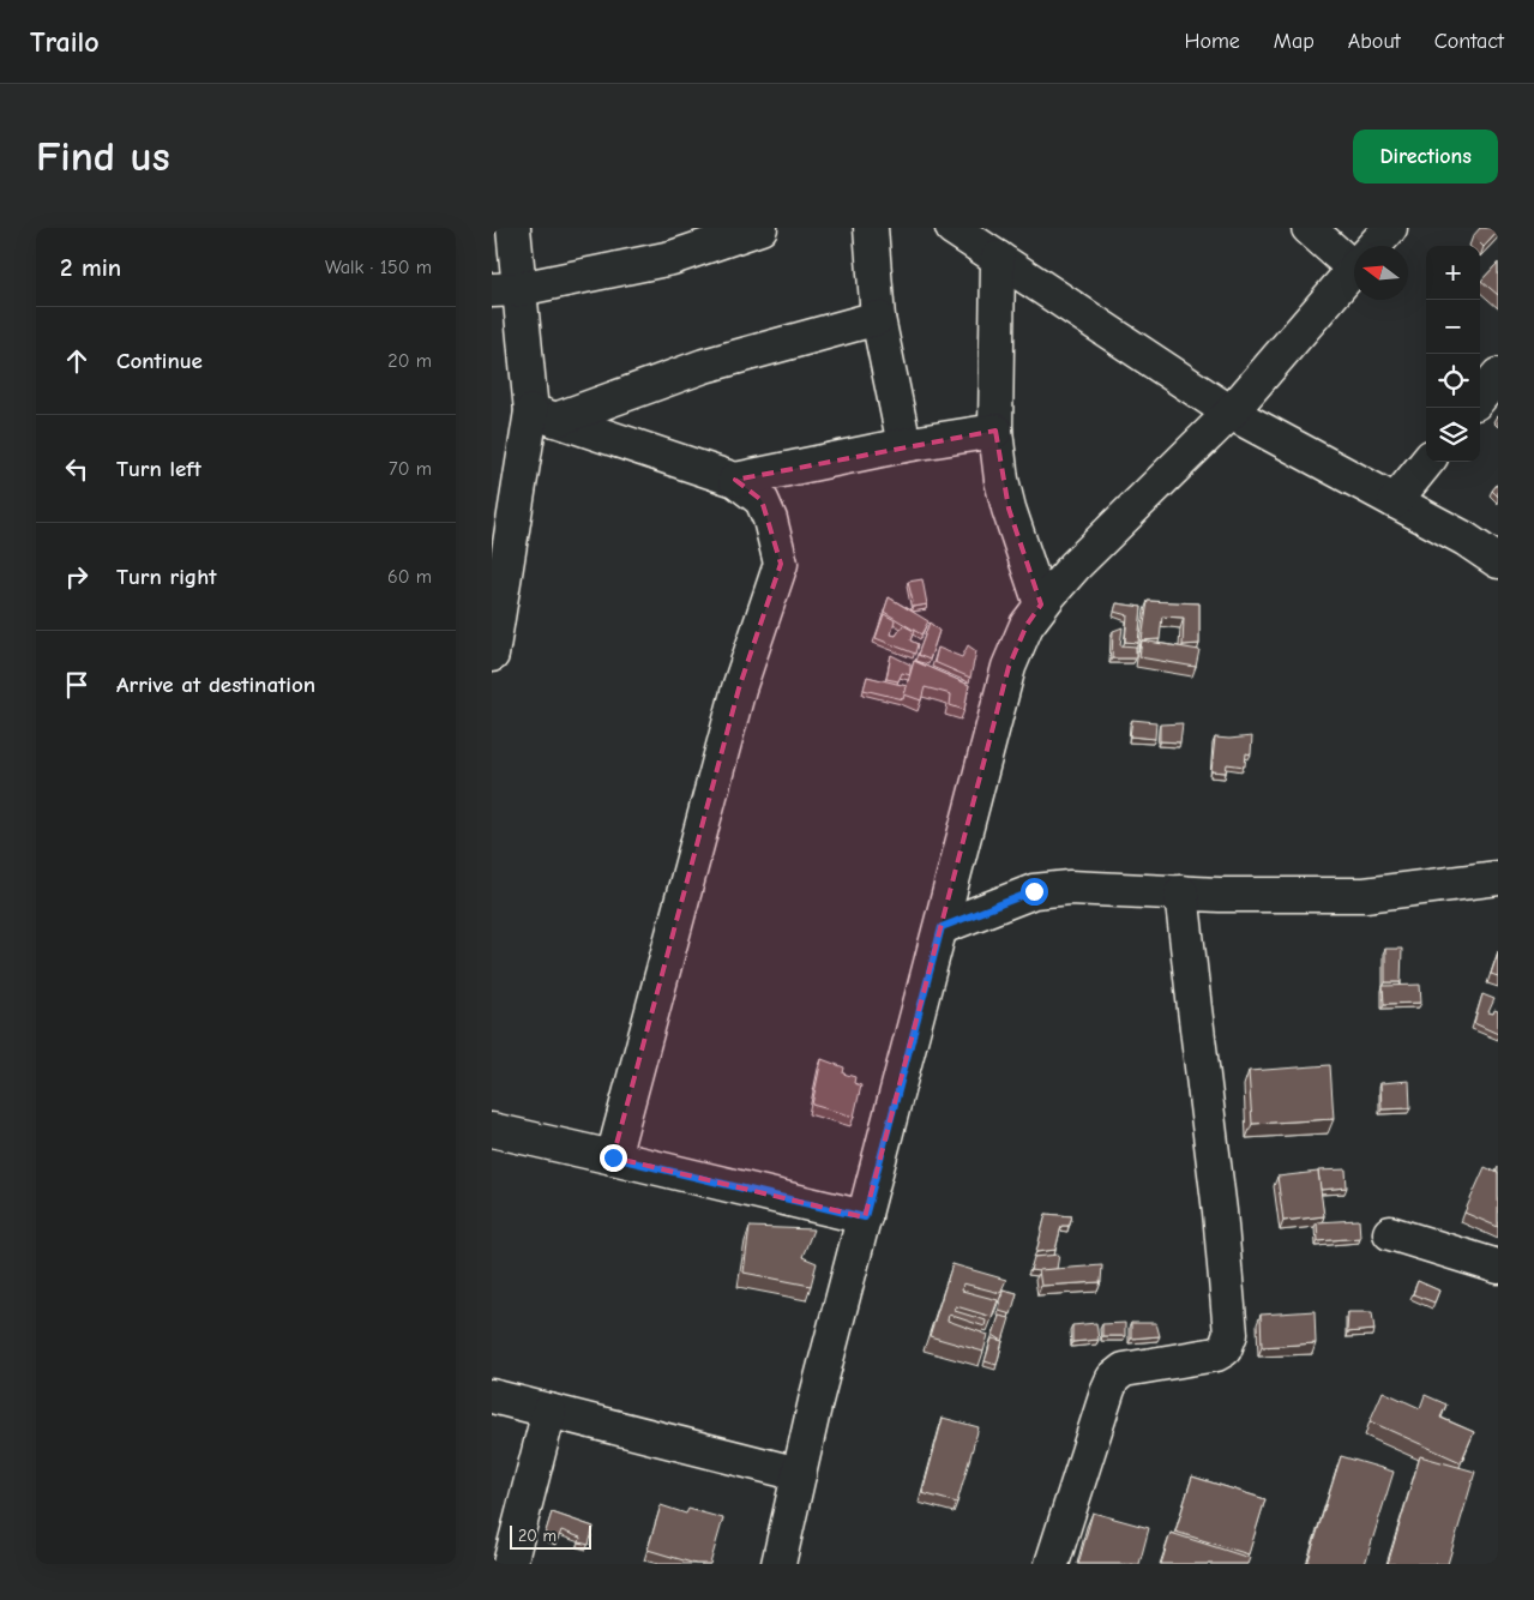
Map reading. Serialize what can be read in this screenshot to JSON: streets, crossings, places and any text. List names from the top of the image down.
{
  "scale_bar": "20 m",
  "north": "left",
  "page": {
    "header": "Trailo",
    "nav": [
      "Home",
      "Map",
      "About",
      "Contact"
    ],
    "buttons": "Directions",
    "title": "Find us",
    "heading": ["2 min", "Walk · 150 m"],
    "map_buttons": ["+", "−"],
    "list": [
      ["Continue", "20 m"],
      ["Turn left", "70 m"],
      ["Turn right", "60 m"],
      "Arrive at destination"
    ],
    "scale": "20 m"
  }
}
